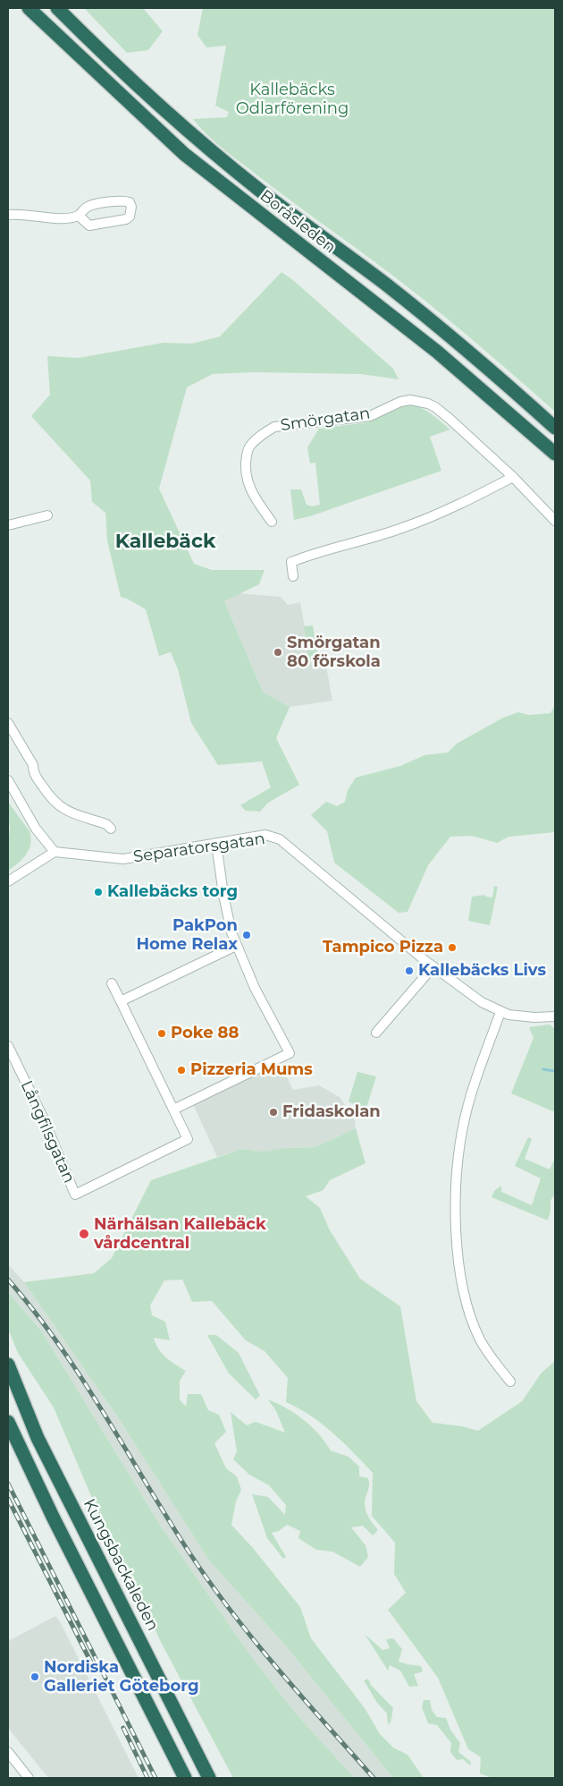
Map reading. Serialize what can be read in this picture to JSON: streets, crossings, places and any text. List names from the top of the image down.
{
  "streets": {
    "highway": ["Boråsleden", "Kungsbackaleden"],
    "street": ["Smörgatan", "Separatorsgatan", "Långfilsgatan"]
  },
  "districts": ["Kallebäck"],
  "parks": ["Kallebäcks Odlarförening"],
  "places": [
    "Smörgatan 80 förskola",
    "Kallebäcks torg",
    "PakPon Home Relax",
    "Tampico Pizza",
    "Kallebäcks Livs",
    "Poke 88",
    "Pizzeria Mums",
    "Fridaskolan",
    "Närhälsan Kallebäck vårdcentral",
    "Nordiska Galleriet Göteborg"
  ]
}
